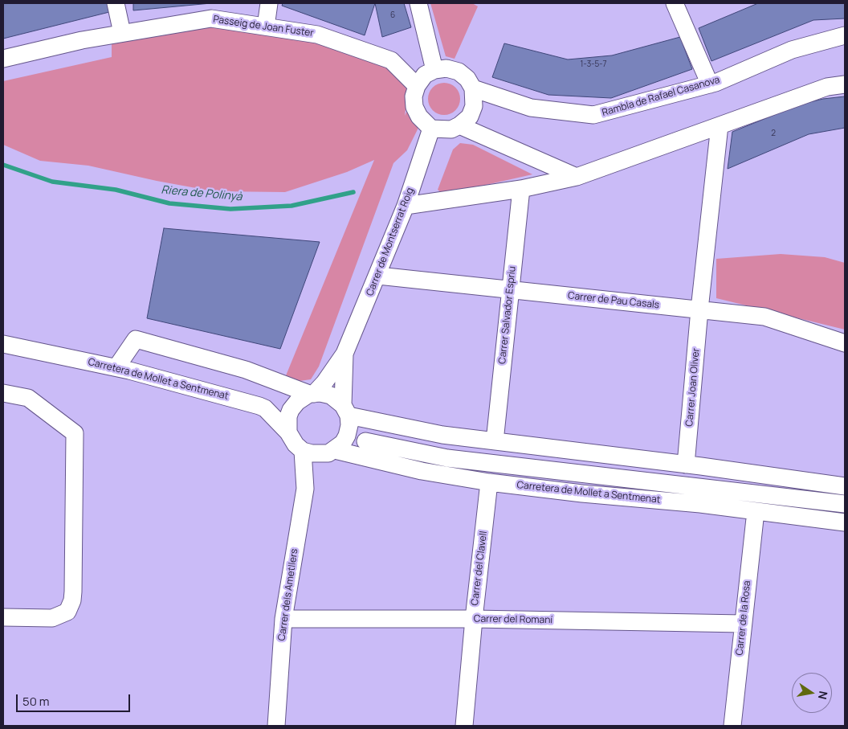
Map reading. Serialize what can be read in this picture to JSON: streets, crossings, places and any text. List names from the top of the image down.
{
  "streets": {
    "street": [
      "Passeig de Joan Fuster",
      "Rambla de Rafael Casanova",
      "Carrer de Montserrat Roig",
      "Carrer de Pau Casals",
      "Carrer Salvador Espriu",
      "Carretera de Mollet a Sentmenat",
      "Carrer Joan Oliver",
      "Carrer del Clavell",
      "Carrer dels Ametllers",
      "Carrer de la Rosa",
      "Carrer del Romaní"
    ]
  },
  "crossings": [
    ["Passeig de Joan Fuster", "Rambla de Rafael Casanova"],
    ["Passeig de Joan Fuster", "Carrer de Montserrat Roig"],
    ["Rambla de Rafael Casanova", "Carrer de Montserrat Roig"],
    ["Carrer de Montserrat Roig", "Carrer de Pau Casals"],
    ["Carrer de Montserrat Roig", "Carretera de Mollet a Sentmenat"],
    ["Carrer de Montserrat Roig", "Carrer dels Ametllers"],
    ["Carrer de Pau Casals", "Carrer Salvador Espriu"],
    ["Carrer de Pau Casals", "Carrer Joan Oliver"],
    ["Carretera de Mollet a Sentmenat", "Carrer del Clavell"],
    ["Carretera de Mollet a Sentmenat", "Carrer dels Ametllers"],
    ["Carretera de Mollet a Sentmenat", "Carrer de la Rosa"],
    ["Carrer del Clavell", "Carrer del Romaní"],
    ["Carrer dels Ametllers", "Carrer del Romaní"],
    ["Carrer de la Rosa", "Carrer del Romaní"]
  ],
  "water": ["Riera de Polinyà"],
  "house_numbers": ["6", "1-3-5-7", "2"],
  "scale_bar": "50 m",
  "north": "right"
}
